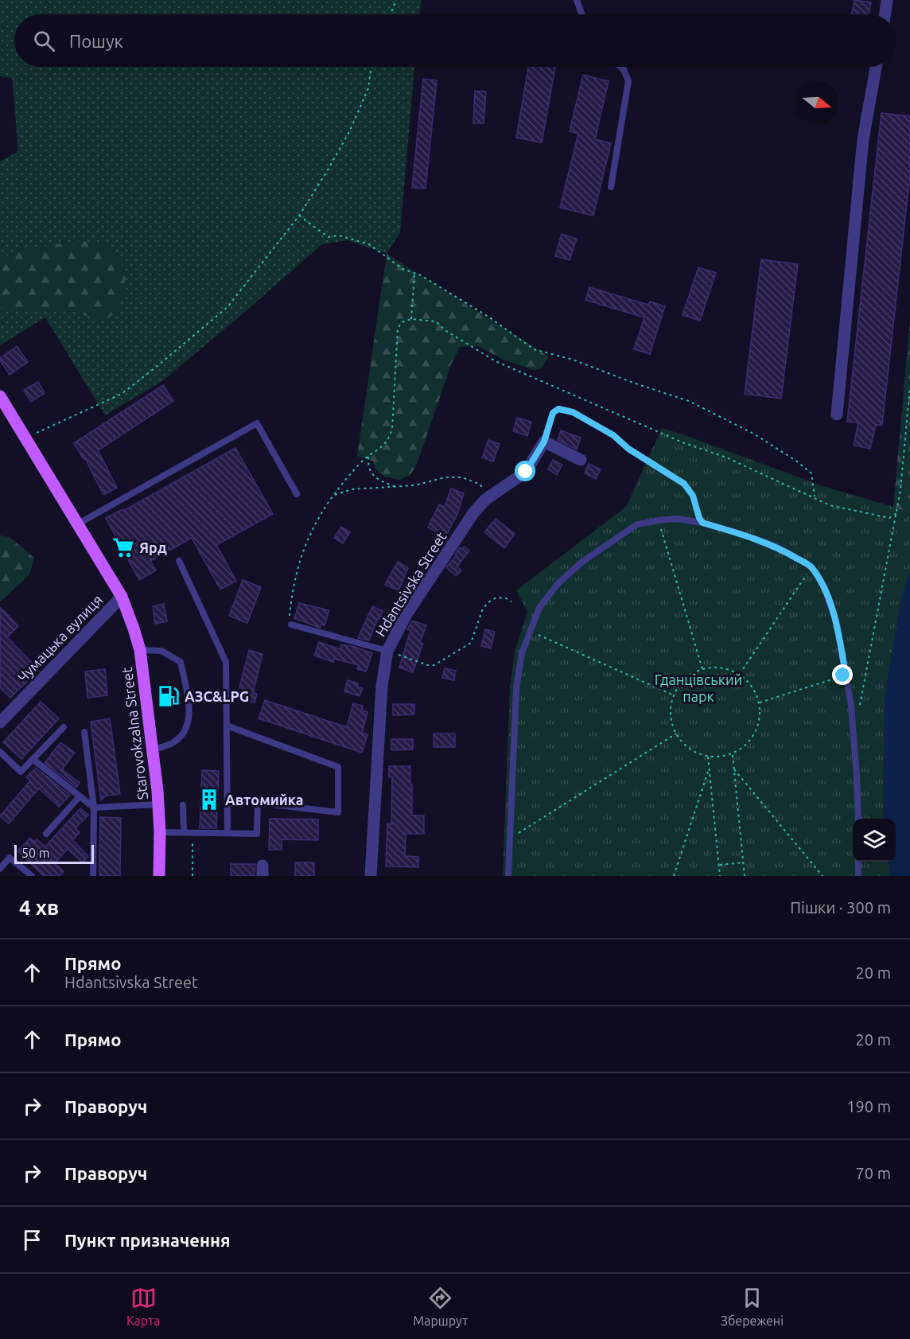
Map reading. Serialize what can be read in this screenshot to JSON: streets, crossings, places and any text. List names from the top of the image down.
{
  "streets": {
    "main road": ["Starovokzalna Street"],
    "street": ["Hdantsivska Street", "Чумацька вулиця"]
  },
  "crossings": [
    ["Чумацька вулиця", "Starovokzalna Street"]
  ],
  "parks": ["Гданцівський парк"],
  "places": {
    "supermarket": ["Ярд"],
    "fuel station": ["АЗС&LPG"],
    "building": ["Автомийка"]
  },
  "scale_bar": "50 m",
  "north": "right",
  "page": {
    "search": "Пошук",
    "scale": "50 m",
    "heading": ["4 хв", "Пішки · 300 m"],
    "list": [
      ["Прямо", "Hdantsivska Street", "20 m"],
      ["Прямо", "20 m"],
      ["Праворуч", "190 m"],
      ["Праворуч", "70 m"],
      "Пункт призначення"
    ],
    "nav": ["Карта", "Маршрут", "Збережені"]
  }
}
